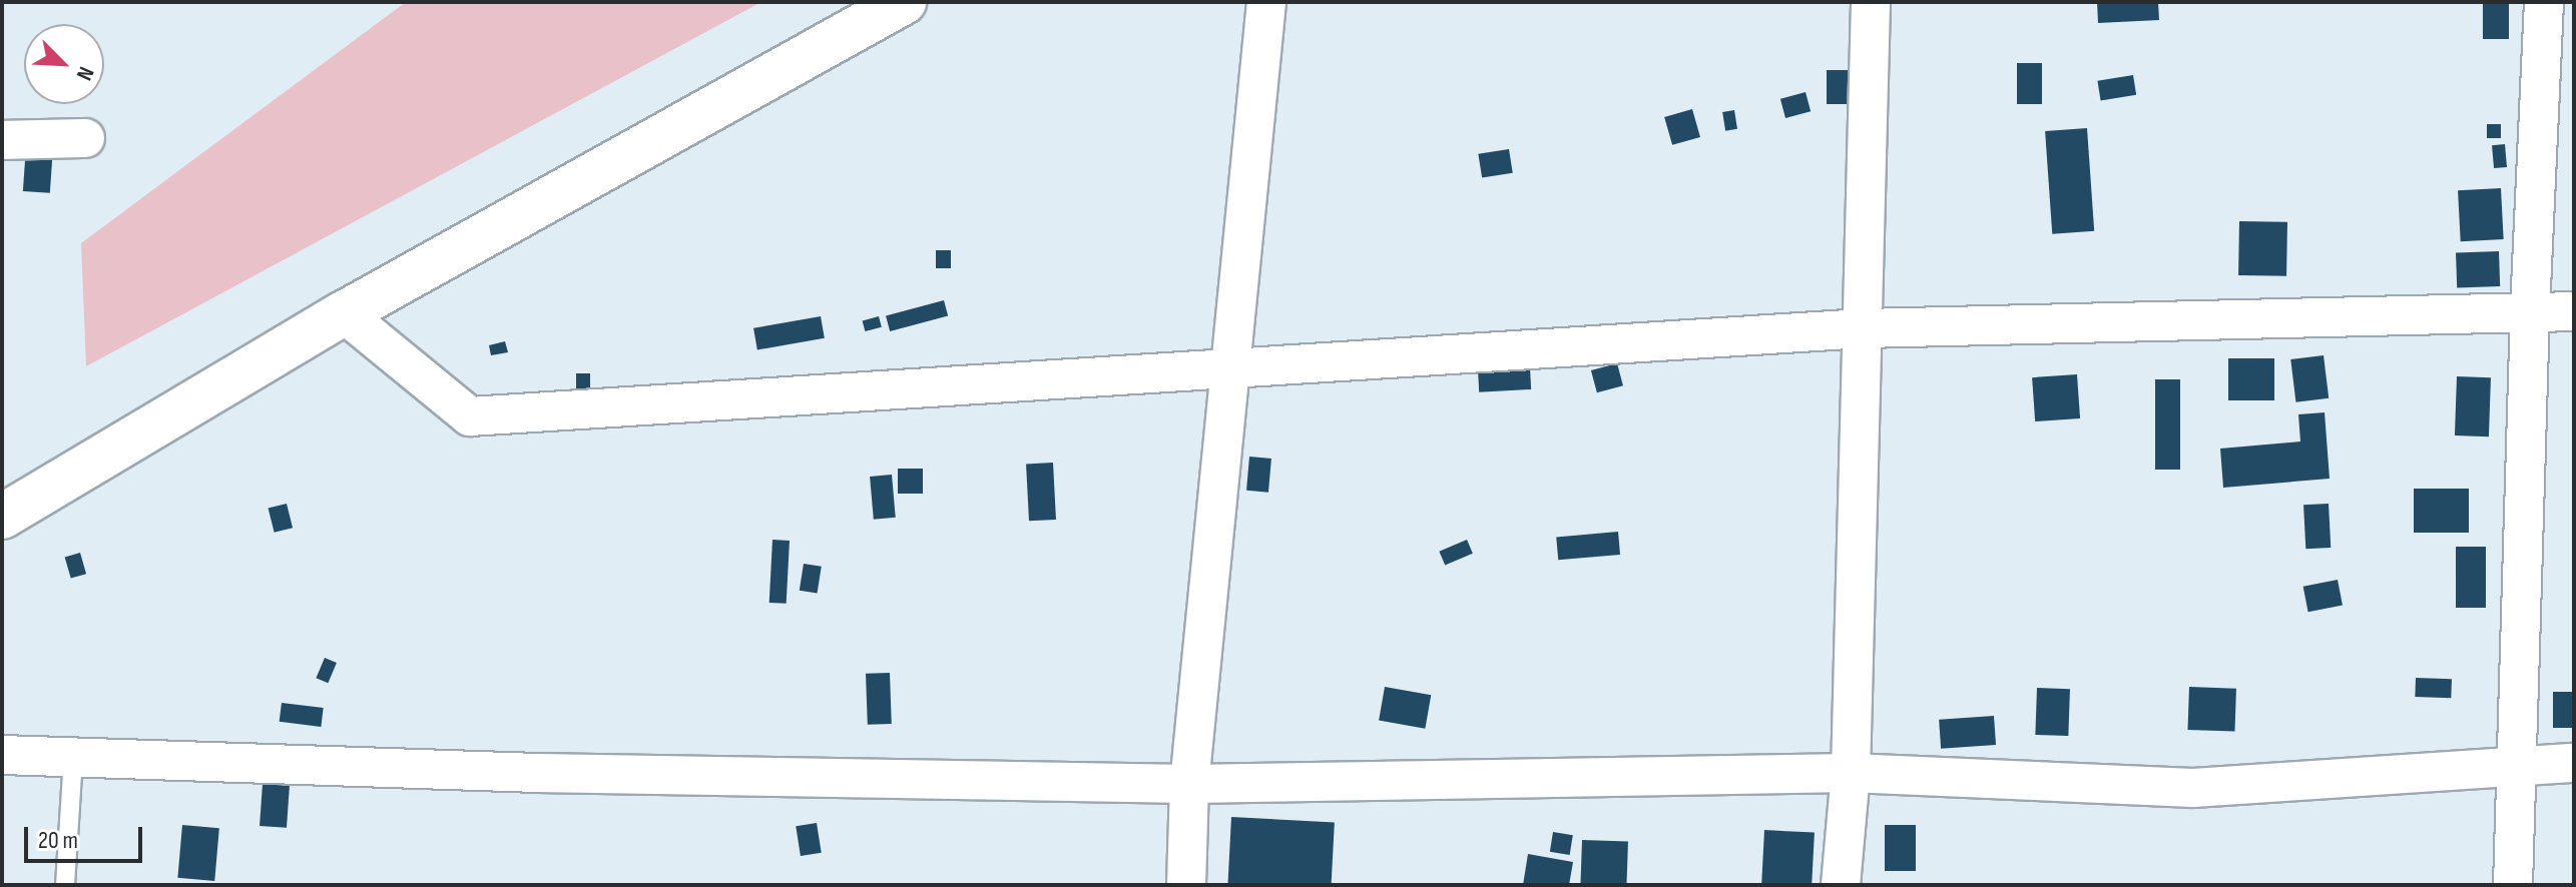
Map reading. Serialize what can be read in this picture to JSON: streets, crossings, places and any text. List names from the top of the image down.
{
  "scale_bar": "20 m",
  "north": "bottom right"
}
